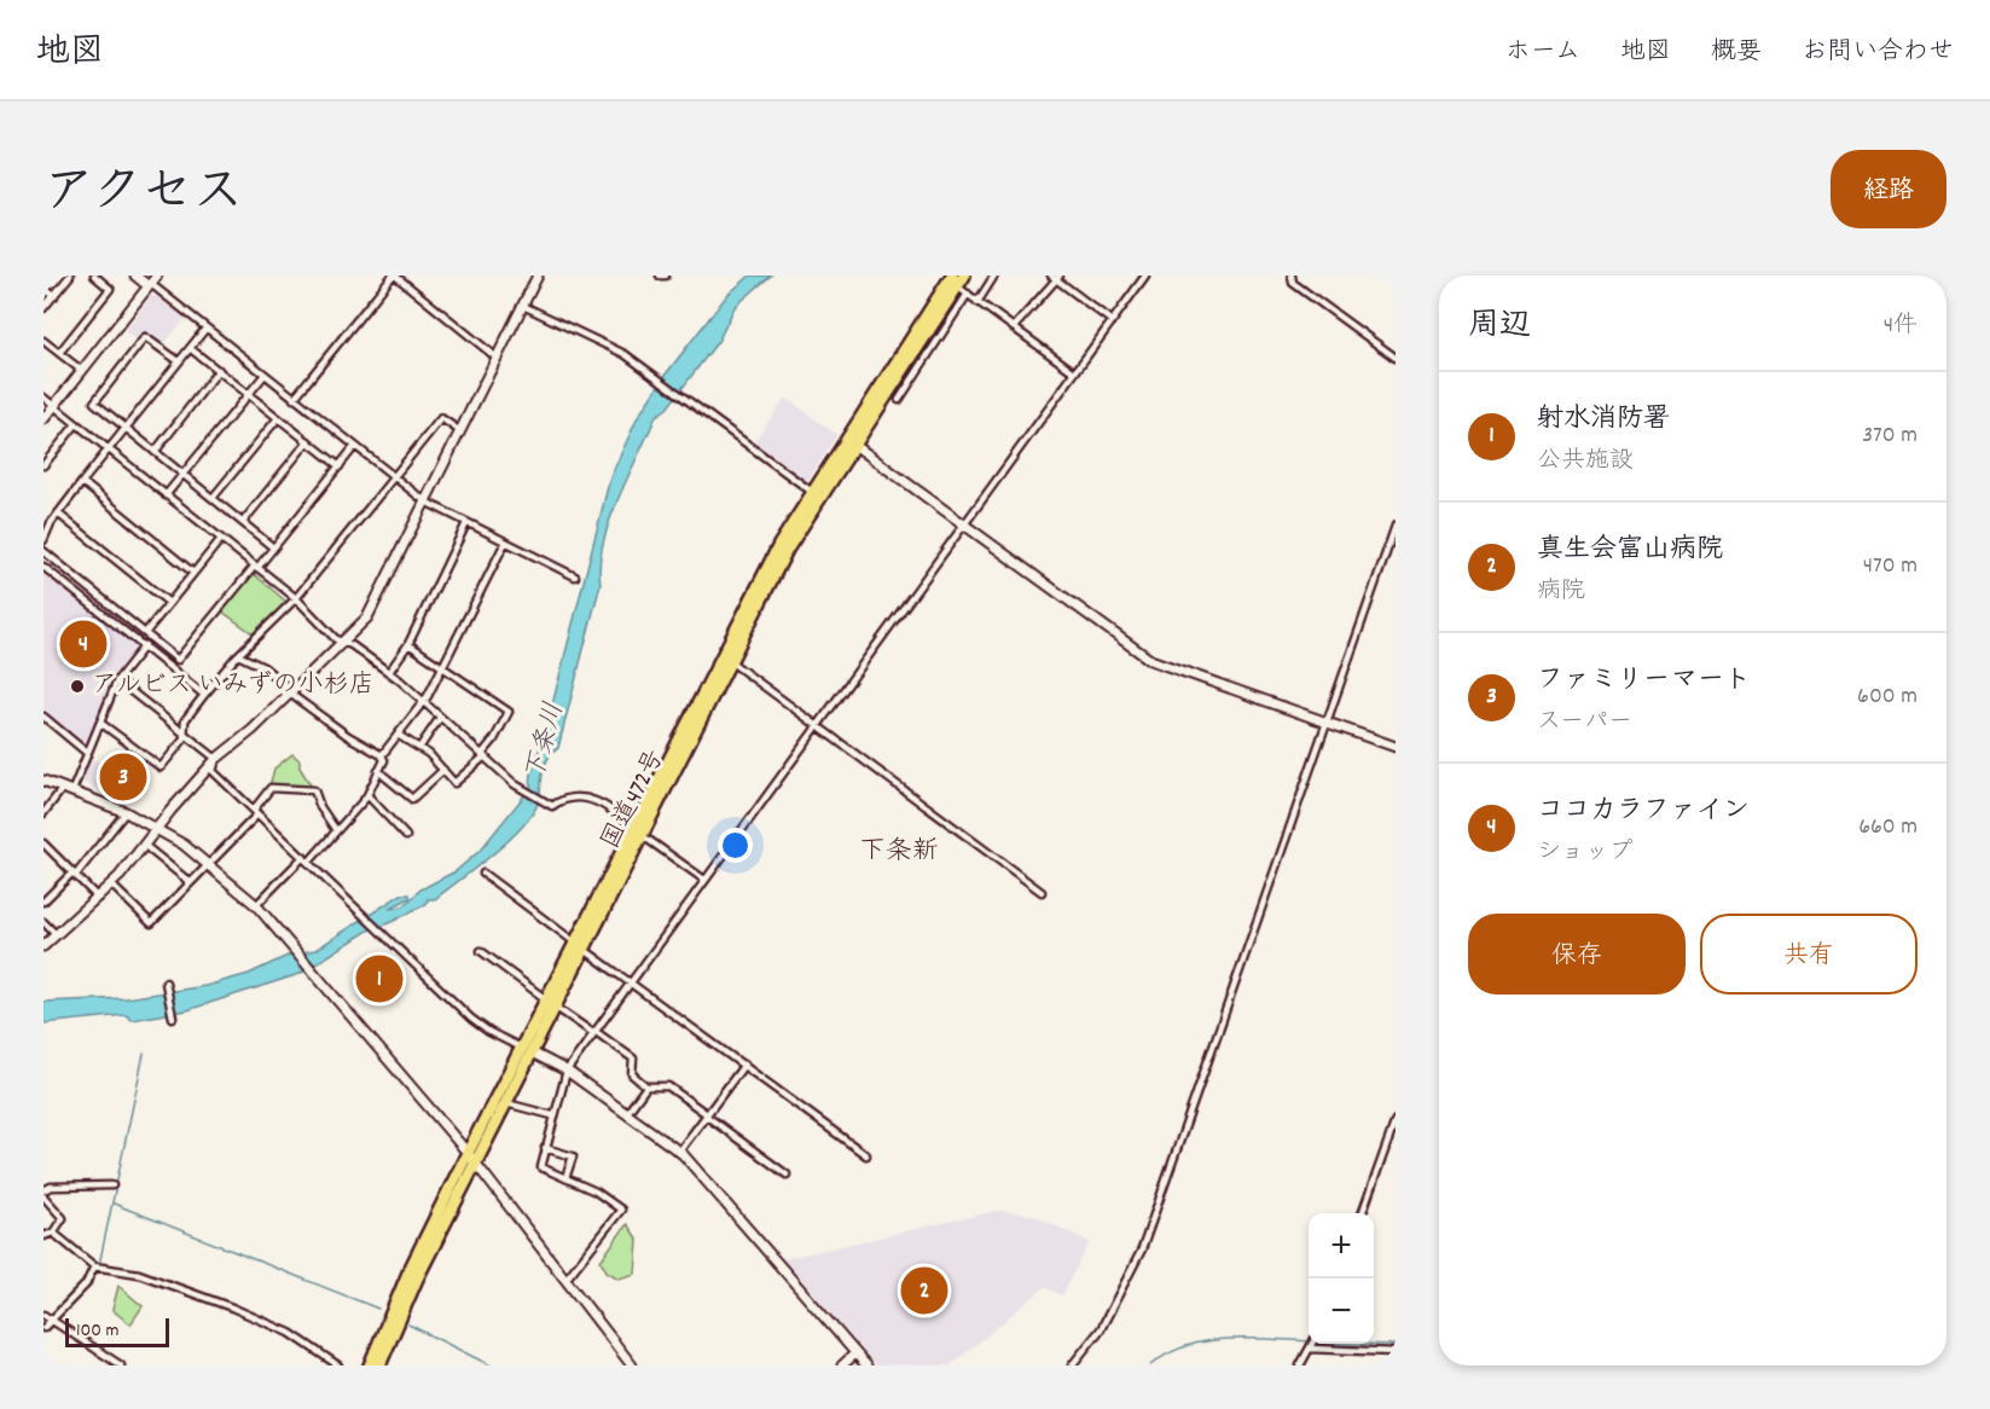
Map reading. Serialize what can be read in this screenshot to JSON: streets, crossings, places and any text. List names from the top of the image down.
{
  "streets": {
    "highway": ["国道472号"]
  },
  "districts": ["下条新"],
  "water": ["下条川"],
  "places": ["アルビス いみずの小杉店"],
  "scale_bar": "100 m",
  "page": {
    "header": "地図",
    "nav": [
      "ホーム",
      "地図",
      "概要",
      "お問い合わせ"
    ],
    "title": "アクセス",
    "buttons": [
      "経路",
      ["保存", "共有"]
    ],
    "heading": ["周辺", "4件"],
    "list": [
      {
        "mark": "1",
        "name": "射水消防署",
        "note": "公共施設",
        "value": "370 m"
      },
      {
        "mark": "2",
        "name": "真生会富山病院",
        "note": "病院",
        "value": "470 m"
      },
      {
        "mark": "3",
        "name": "ファミリーマート",
        "note": "スーパー",
        "value": "600 m"
      },
      {
        "mark": "4",
        "name": "ココカラファイン",
        "note": "ショップ",
        "value": "660 m"
      }
    ],
    "pins": [
      "4",
      "3",
      "1",
      "2"
    ],
    "map_buttons": ["+", "−"],
    "scale": "100 m"
  }
}
